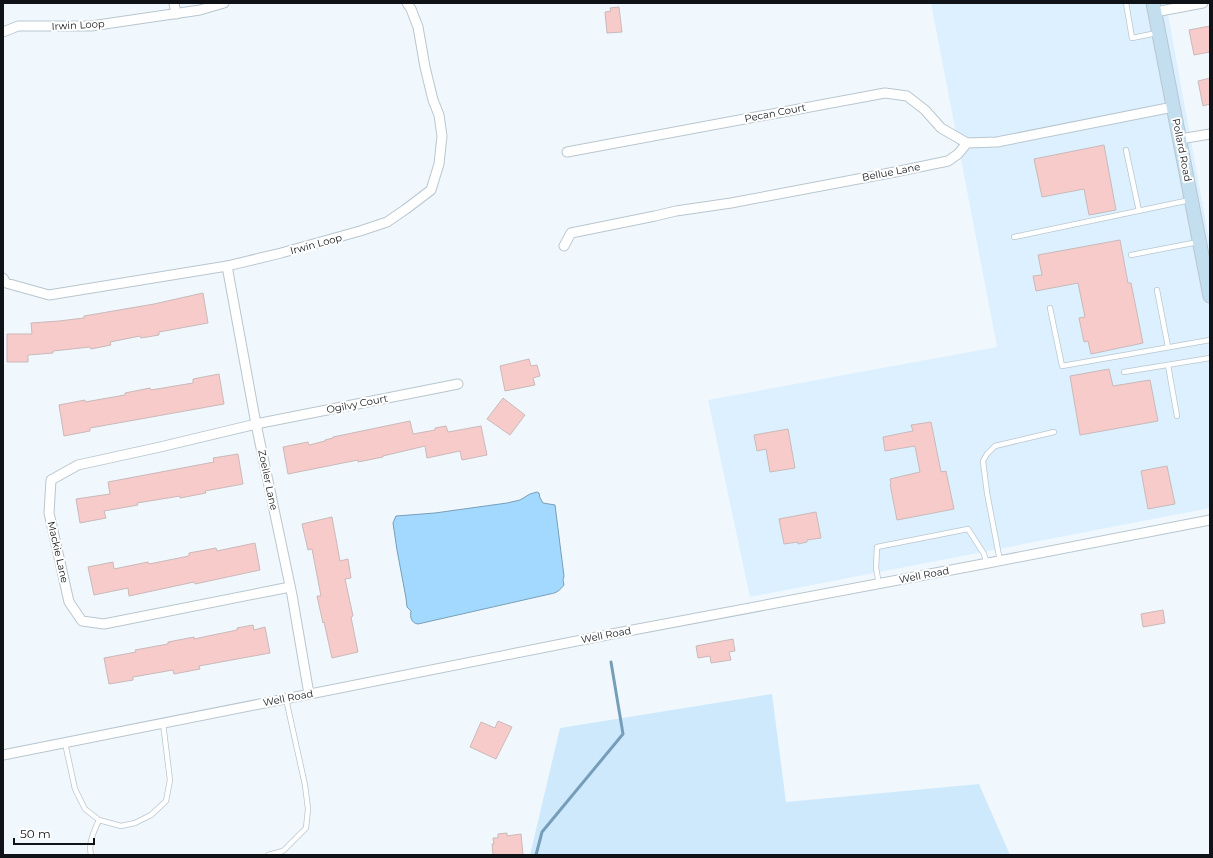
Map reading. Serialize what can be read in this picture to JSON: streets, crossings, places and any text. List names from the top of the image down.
{
  "streets": {
    "street": [
      "Irwin Loop",
      "Pecan Court",
      "Pollard Road",
      "Bellue Lane",
      "Ogilvy Court",
      "Zoeller Lane",
      "Mackie Lane",
      "Well Road"
    ]
  },
  "crossings": [
    ["Irwin Loop", "Zoeller Lane"],
    ["Pecan Court", "Bellue Lane"],
    ["Ogilvy Court", "Zoeller Lane"],
    ["Ogilvy Court", "Mackie Lane"],
    ["Zoeller Lane", "Mackie Lane"],
    ["Zoeller Lane", "Well Road"]
  ],
  "scale_bar": "50 m"
}
